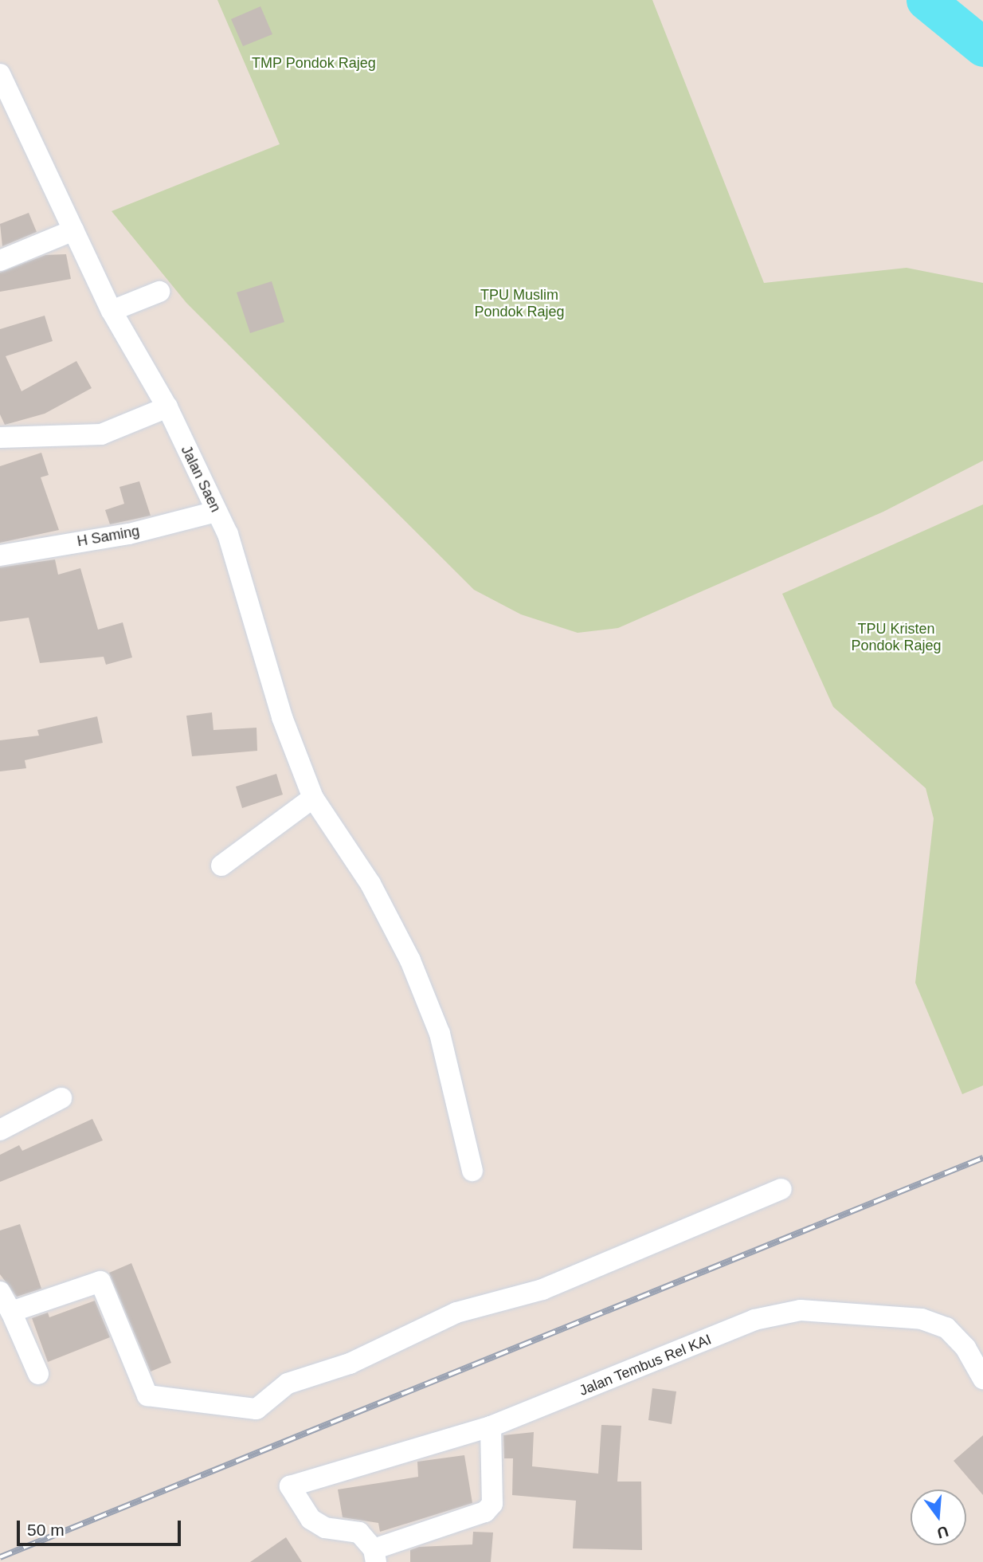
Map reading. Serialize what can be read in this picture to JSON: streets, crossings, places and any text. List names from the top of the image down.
{
  "streets": {
    "street": ["Jalan Saen", "H Saming", "Jalan Tembus Rel KAI"]
  },
  "crossings": [
    ["Jalan Saen", "H Saming"]
  ],
  "parks": ["TMP Pondok Rajeg", "TPU Muslim Pondok Rajeg", "TPU Kristen Pondok Rajeg"],
  "scale_bar": "50 m",
  "north": "bottom"
}
